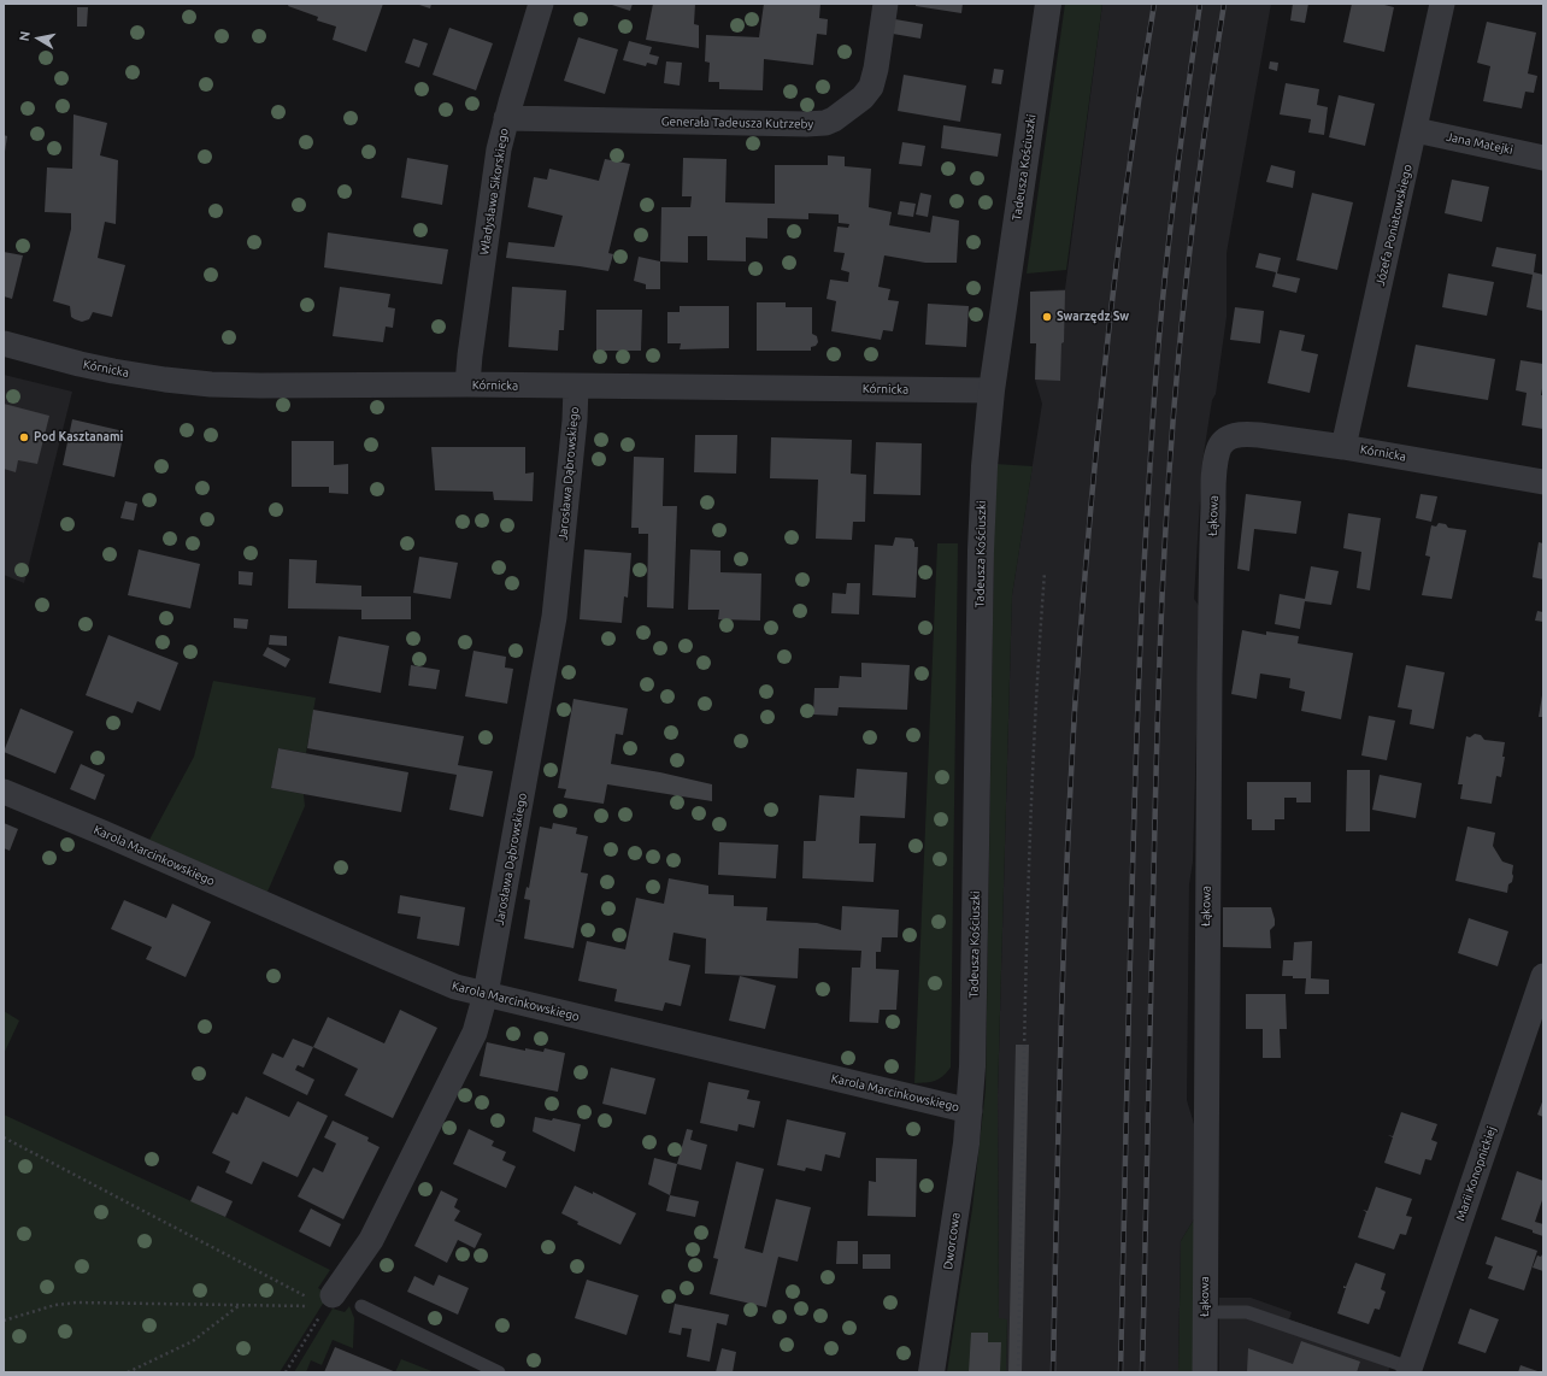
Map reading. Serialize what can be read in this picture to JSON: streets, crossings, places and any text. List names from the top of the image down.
{
  "streets": {
    "street": [
      "Generała Tadeusza Kutrzeby",
      "Jana Matejki",
      "Tadeusza Kościuszki",
      "Władysława Sikorskiego",
      "Józefa Poniatowskiego",
      "Kórnicka",
      "Jarosława Dąbrowskiego",
      "Łąkowa",
      "Karola Marcinkowskiego",
      "Marii Konopnickiej",
      "Dworcowa"
    ]
  },
  "crossings": [
    ["Generała Tadeusza Kutrzeby", "Władysława Sikorskiego"],
    ["Jana Matejki", "Józefa Poniatowskiego"],
    ["Tadeusza Kościuszki", "Kórnicka"],
    ["Tadeusza Kościuszki", "Karola Marcinkowskiego"],
    ["Tadeusza Kościuszki", "Dworcowa"],
    ["Władysława Sikorskiego", "Kórnicka"],
    ["Józefa Poniatowskiego", "Kórnicka"],
    ["Kórnicka", "Jarosława Dąbrowskiego"],
    ["Kórnicka", "Łąkowa"],
    ["Jarosława Dąbrowskiego", "Karola Marcinkowskiego"],
    ["Karola Marcinkowskiego", "Dworcowa"]
  ],
  "places": ["Swarzędz Sw", "Pod Kasztanami"],
  "north": "left"
}
